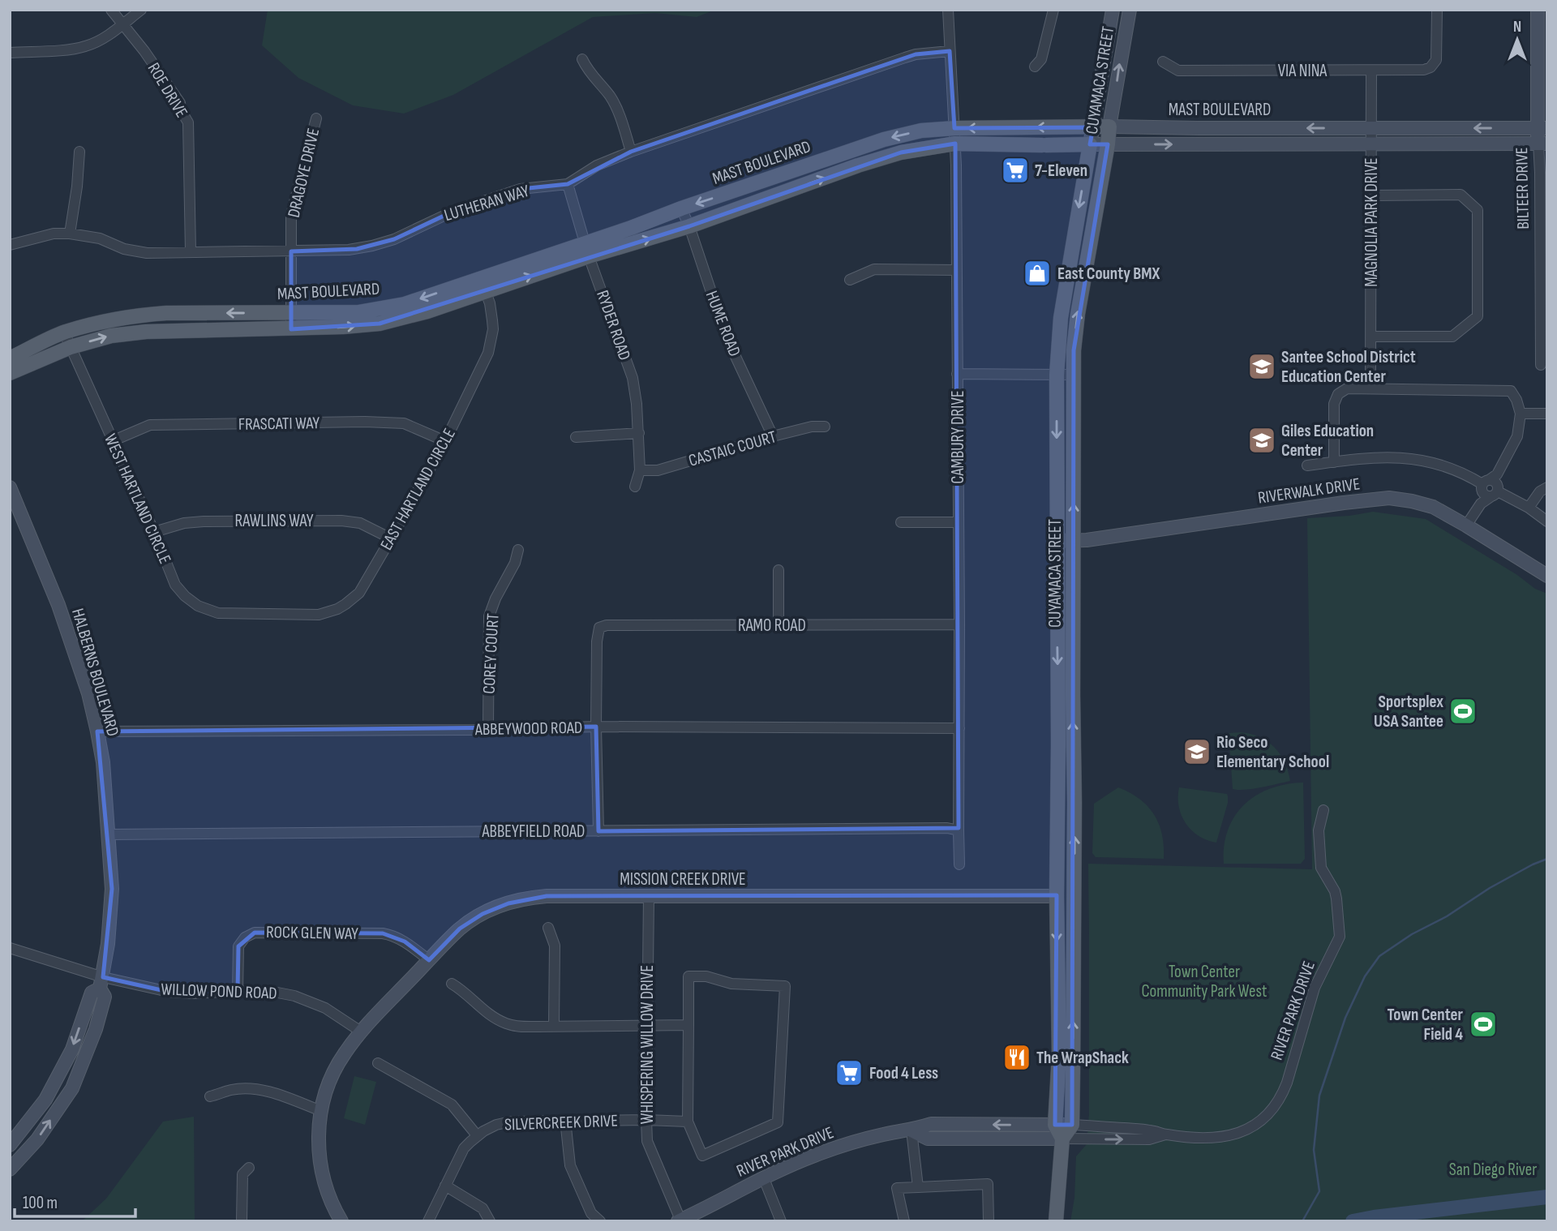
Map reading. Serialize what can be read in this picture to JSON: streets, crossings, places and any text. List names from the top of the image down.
{
  "streets": {
    "main road": ["CUYAMACA STREET", "MAST BOULEVARD"],
    "street": [
      "VIA NINA",
      "ROE DRIVE",
      "DRAGOYE DRIVE",
      "BILTEER DRIVE",
      "LUTHERAN WAY",
      "MAGNOLIA PARK DRIVE",
      "HUME ROAD",
      "RYDER ROAD",
      "FRASCATI WAY",
      "CAMBURY DRIVE",
      "CASTAIC COURT",
      "EAST HARTLAND CIRCLE",
      "RIVERWALK DRIVE",
      "WEST HARTLAND CIRCLE",
      "RAWLINS WAY",
      "RAMO ROAD",
      "COREY COURT",
      "HALBERNS BOULEVARD",
      "ABBEYWOOD ROAD",
      "ABBEYFIELD ROAD",
      "MISSION CREEK DRIVE",
      "ROCK GLEN WAY",
      "WILLOW POND ROAD",
      "RIVER PARK DRIVE",
      "WHISPERING WILLOW DRIVE",
      "SILVERCREEK DRIVE"
    ]
  },
  "crossings": [
    ["VIA NINA", "MAGNOLIA PARK DRIVE"],
    ["CUYAMACA STREET", "MAST BOULEVARD"],
    ["CUYAMACA STREET", "RIVERWALK DRIVE"],
    ["CUYAMACA STREET", "MISSION CREEK DRIVE"],
    ["CUYAMACA STREET", "RIVER PARK DRIVE"],
    ["ROE DRIVE", "LUTHERAN WAY"],
    ["MAST BOULEVARD", "DRAGOYE DRIVE"],
    ["MAST BOULEVARD", "BILTEER DRIVE"],
    ["MAST BOULEVARD", "MAGNOLIA PARK DRIVE"],
    ["MAST BOULEVARD", "HUME ROAD"],
    ["MAST BOULEVARD", "RYDER ROAD"],
    ["MAST BOULEVARD", "CAMBURY DRIVE"],
    ["MAST BOULEVARD", "EAST HARTLAND CIRCLE"],
    ["MAST BOULEVARD", "WEST HARTLAND CIRCLE"],
    ["DRAGOYE DRIVE", "LUTHERAN WAY"],
    ["LUTHERAN WAY", "RYDER ROAD"],
    ["LUTHERAN WAY", "CAMBURY DRIVE"],
    ["HUME ROAD", "CASTAIC COURT"],
    ["RYDER ROAD", "CASTAIC COURT"],
    ["FRASCATI WAY", "EAST HARTLAND CIRCLE"],
    ["FRASCATI WAY", "WEST HARTLAND CIRCLE"],
    ["CAMBURY DRIVE", "RAMO ROAD"],
    ["CAMBURY DRIVE", "ABBEYWOOD ROAD"],
    ["CAMBURY DRIVE", "ABBEYFIELD ROAD"],
    ["EAST HARTLAND CIRCLE", "WEST HARTLAND CIRCLE"],
    ["EAST HARTLAND CIRCLE", "RAWLINS WAY"],
    ["WEST HARTLAND CIRCLE", "RAWLINS WAY"],
    ["RAMO ROAD", "ABBEYWOOD ROAD"],
    ["COREY COURT", "ABBEYWOOD ROAD"],
    ["HALBERNS BOULEVARD", "ABBEYWOOD ROAD"],
    ["HALBERNS BOULEVARD", "ABBEYFIELD ROAD"],
    ["HALBERNS BOULEVARD", "WILLOW POND ROAD"],
    ["MISSION CREEK DRIVE", "ROCK GLEN WAY"],
    ["MISSION CREEK DRIVE", "WILLOW POND ROAD"],
    ["MISSION CREEK DRIVE", "WHISPERING WILLOW DRIVE"],
    ["ROCK GLEN WAY", "WILLOW POND ROAD"],
    ["RIVER PARK DRIVE", "WHISPERING WILLOW DRIVE"],
    ["WHISPERING WILLOW DRIVE", "SILVERCREEK DRIVE"]
  ],
  "parks": ["Town Center Community Park West", "San Diego River"],
  "places": {
    "supermarket": ["7-Eleven", "Food 4 Less"],
    "shop": ["East County BMX"],
    "school or university": ["Santee School District Education Center", "Giles Education Center", "Rio Seco Elementary School"],
    "sports": ["Sportsplex USA Santee", "Town Center Field 4"],
    "restaurant": ["The WrapShack"]
  },
  "scale_bar": "100 m",
  "north": "top"
}
